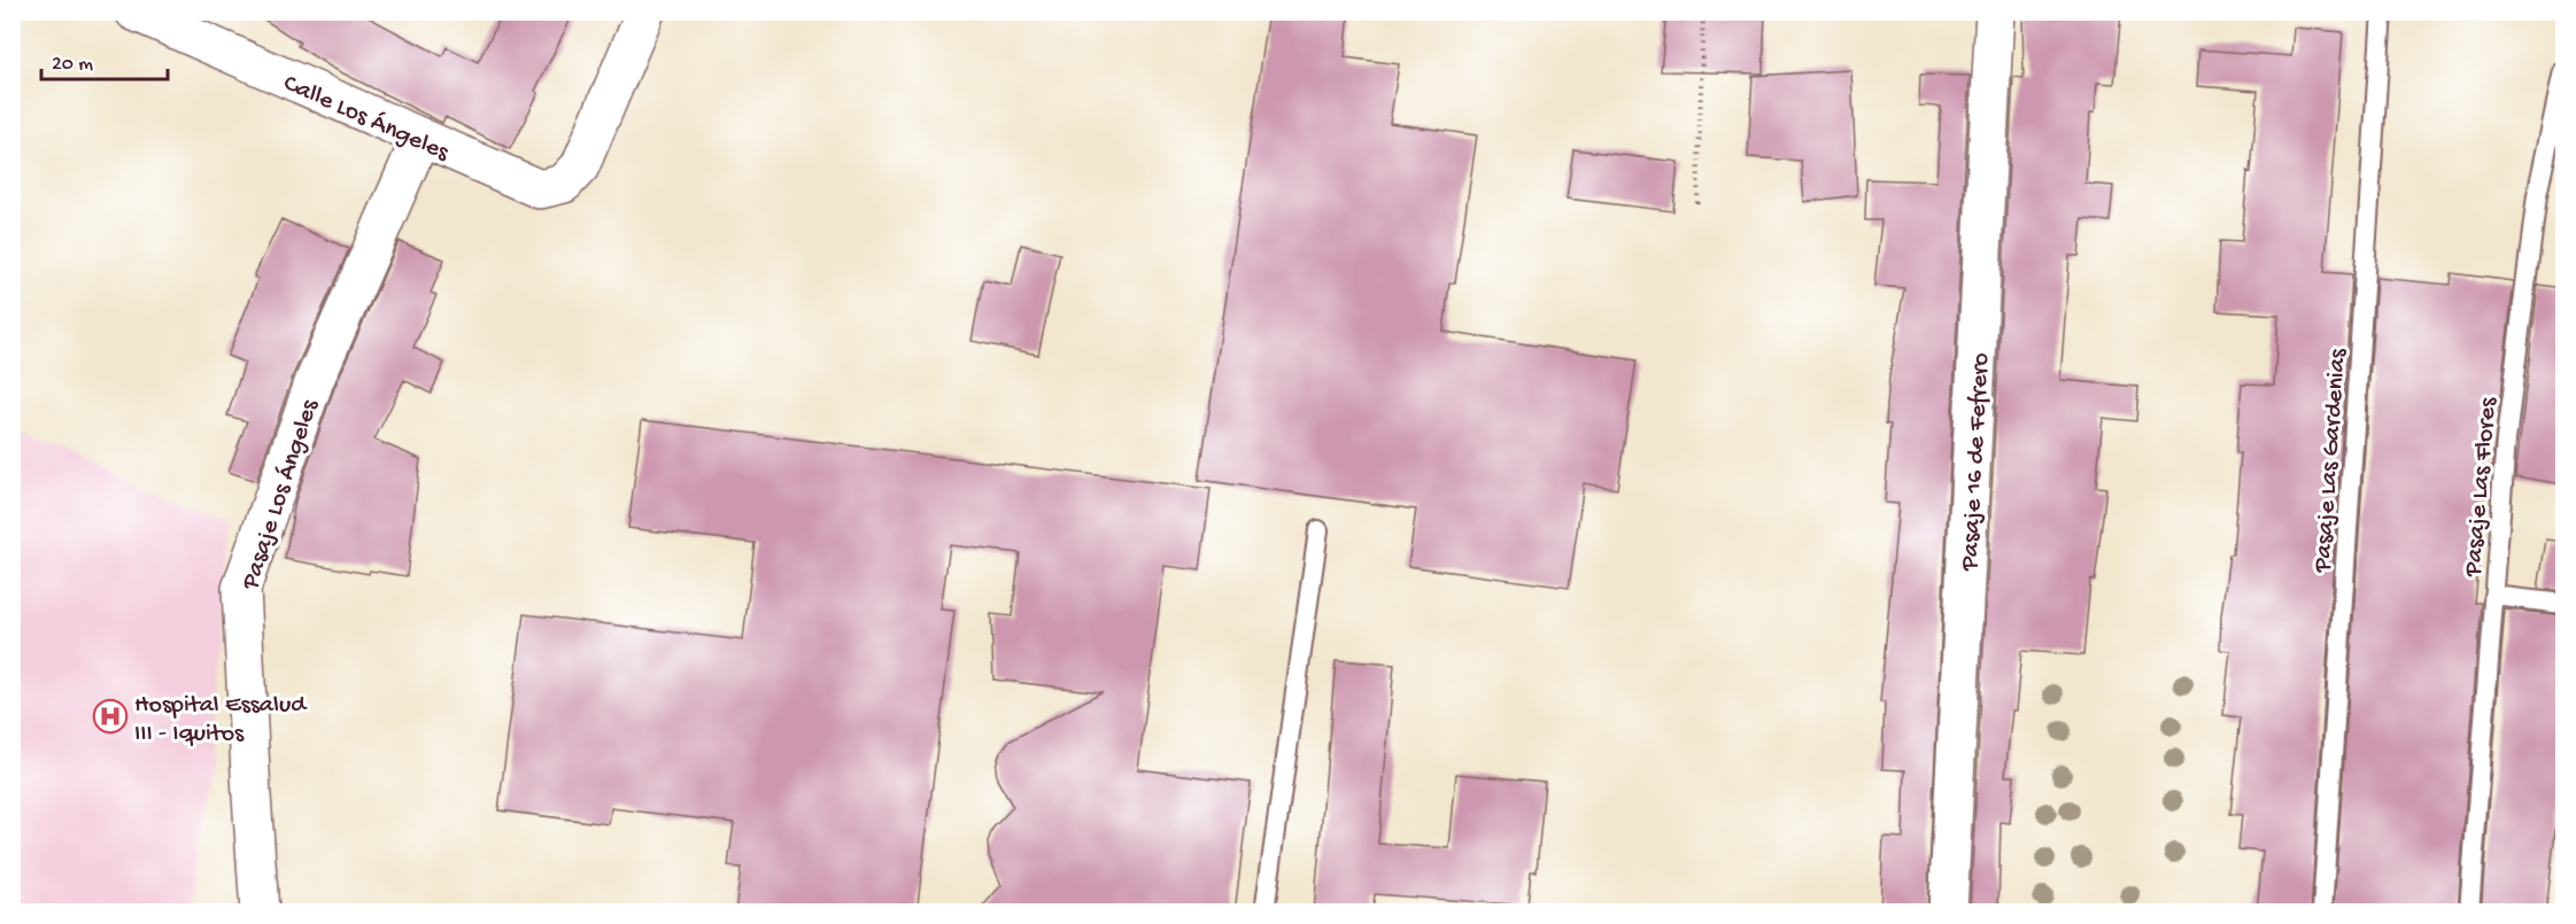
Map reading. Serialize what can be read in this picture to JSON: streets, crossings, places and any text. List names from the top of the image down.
{
  "streets": {
    "street": ["Calle Los Ángeles", "Pasaje 16 de Fefrero", "Pasaje Los Ángeles"],
    "lane": ["Pasaje Las Gardenias", "Pasaje Las Flores"]
  },
  "crossings": [
    ["Calle Los Ángeles", "Pasaje Los Ángeles"]
  ],
  "places": {
    "hospital": ["Hospital Essalud III - Iquitos"]
  },
  "scale_bar": "20 m"
}
